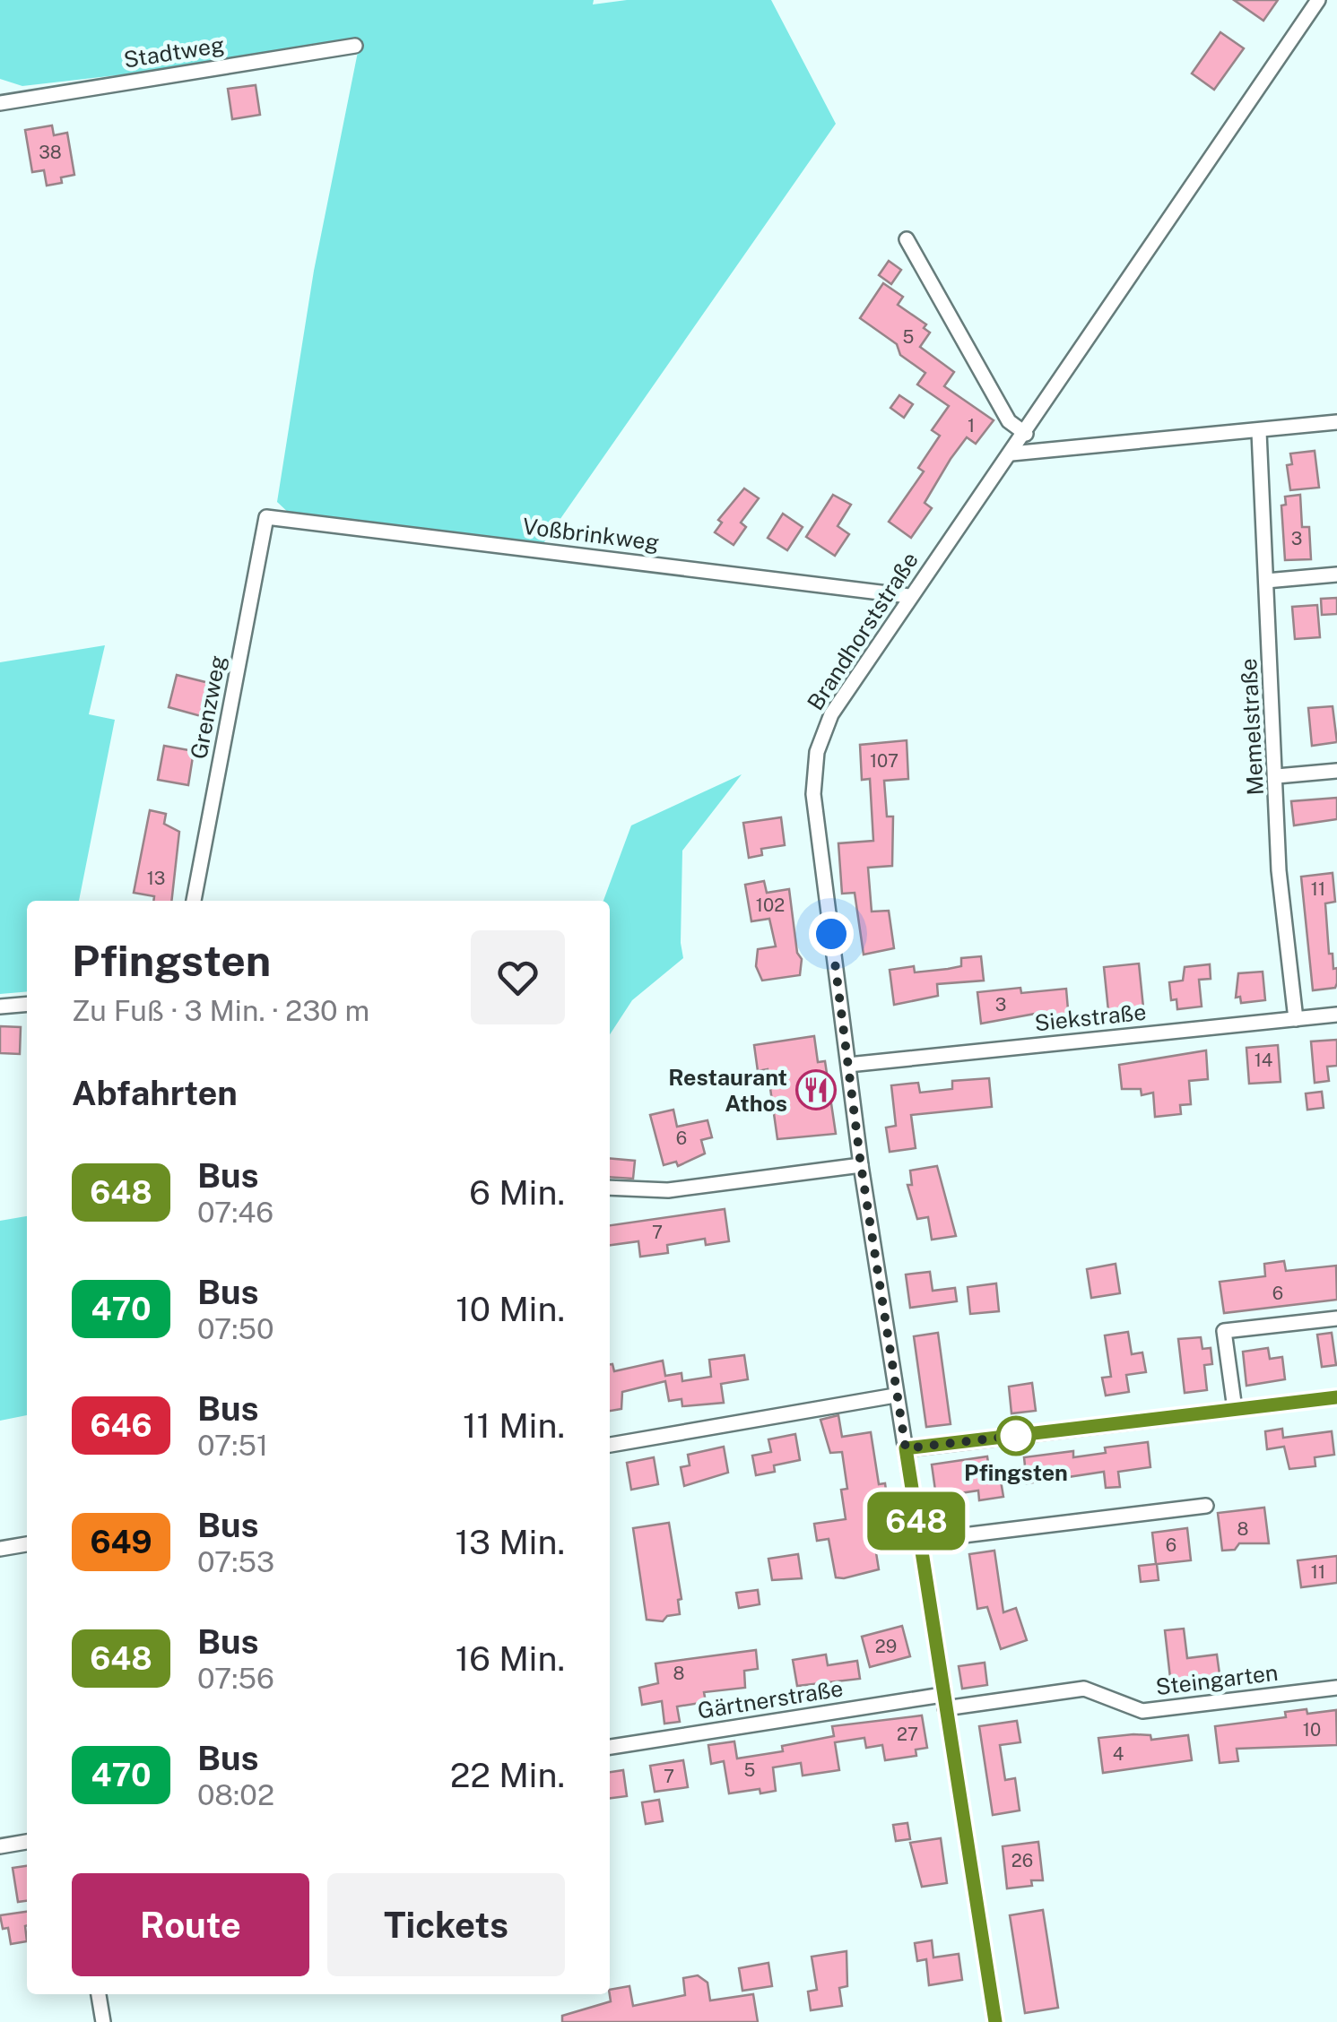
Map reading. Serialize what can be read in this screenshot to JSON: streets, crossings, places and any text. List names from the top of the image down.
{
  "streets": {
    "street": [
      "Stadtweg",
      "Voßbrinkweg",
      "Brandhorststraße",
      "Grenzweg",
      "Memelstraße",
      "Siekstraße",
      "Steingarten",
      "Gärtnerstraße"
    ]
  },
  "crossings": [
    ["Voßbrinkweg", "Brandhorststraße"],
    ["Voßbrinkweg", "Grenzweg"],
    ["Brandhorststraße", "Siekstraße"],
    ["Brandhorststraße", "Steingarten"],
    ["Brandhorststraße", "Gärtnerstraße"],
    ["Memelstraße", "Siekstraße"],
    ["Steingarten", "Gärtnerstraße"]
  ],
  "places": {
    "restaurant": ["Restaurant Athos"],
    "other": ["Pfingsten"]
  },
  "lines": ["bus line 648"],
  "house_numbers": [
    "38",
    "5",
    "1",
    "3",
    "107",
    "13",
    "11",
    "102",
    "3",
    "14",
    "6",
    "7",
    "6",
    "8",
    "6",
    "11",
    "29",
    "8",
    "10",
    "27",
    "4",
    "5",
    "7",
    "26"
  ],
  "page": {
    "on_map": "648",
    "heading": [
      ["Pfingsten", "Zu Fuß · 3 Min. · 230 m"],
      "Abfahrten"
    ],
    "list": [
      {
        "mark": "648",
        "name": "Bus",
        "note": "07:46",
        "value": "6 Min."
      },
      {
        "mark": "470",
        "name": "Bus",
        "note": "07:50",
        "value": "10 Min."
      },
      {
        "mark": "646",
        "name": "Bus",
        "note": "07:51",
        "value": "11 Min."
      },
      {
        "mark": "649",
        "name": "Bus",
        "note": "07:53",
        "value": "13 Min."
      },
      {
        "mark": "648",
        "name": "Bus",
        "note": "07:56",
        "value": "16 Min."
      },
      {
        "mark": "470",
        "name": "Bus",
        "note": "08:02",
        "value": "22 Min."
      }
    ],
    "buttons": ["Route", "Tickets"]
  }
}
